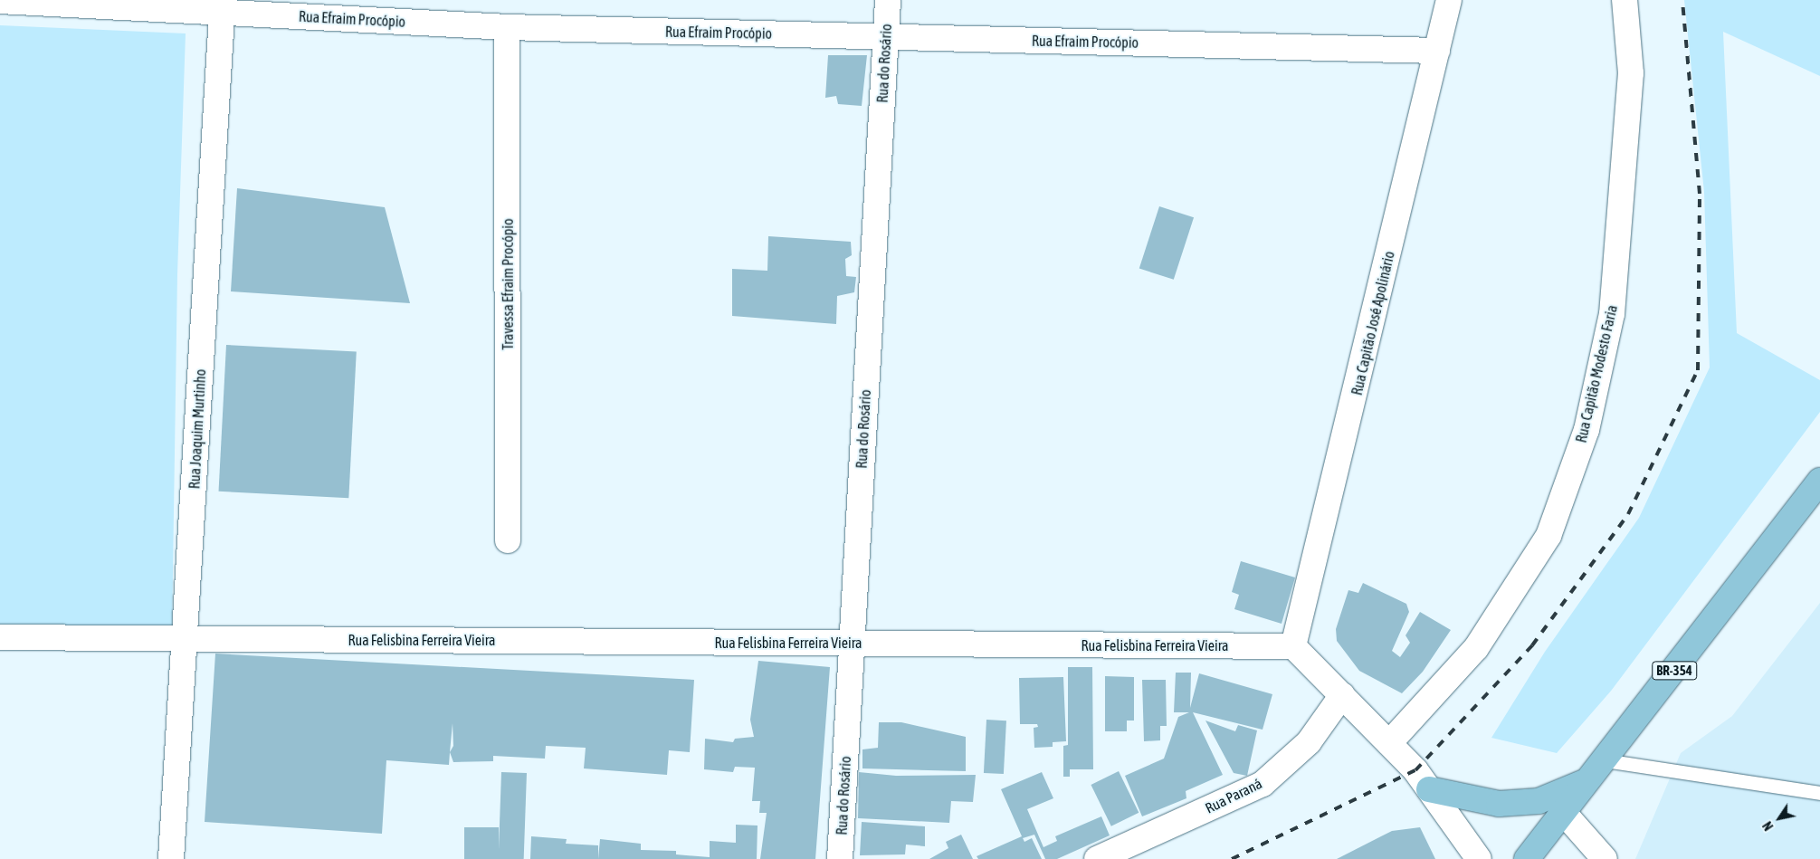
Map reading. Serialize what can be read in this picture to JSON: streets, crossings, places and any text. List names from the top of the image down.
{
  "streets": {
    "main road": ["BR-354"],
    "street": [
      "Rua Efraim Procópio",
      "Rua do Rosário",
      "Travessa Efraim Procópio",
      "Rua Capitão José Apolinário",
      "Rua Capitão Modesto Faria",
      "Rua Joaquim Murtinho",
      "Rua Felisbina Ferreira Vieira",
      "Rua Paraná"
    ]
  },
  "crossings": [
    ["Rua Efraim Procópio", "Rua do Rosário"],
    ["Rua Efraim Procópio", "Travessa Efraim Procópio"],
    ["Rua Efraim Procópio", "Rua Capitão José Apolinário"],
    ["Rua Efraim Procópio", "Rua Joaquim Murtinho"],
    ["Rua do Rosário", "Rua Felisbina Ferreira Vieira"],
    ["Rua Capitão José Apolinário", "Rua Felisbina Ferreira Vieira"],
    ["Rua Joaquim Murtinho", "Rua Felisbina Ferreira Vieira"]
  ],
  "north": "bottom left"
}
